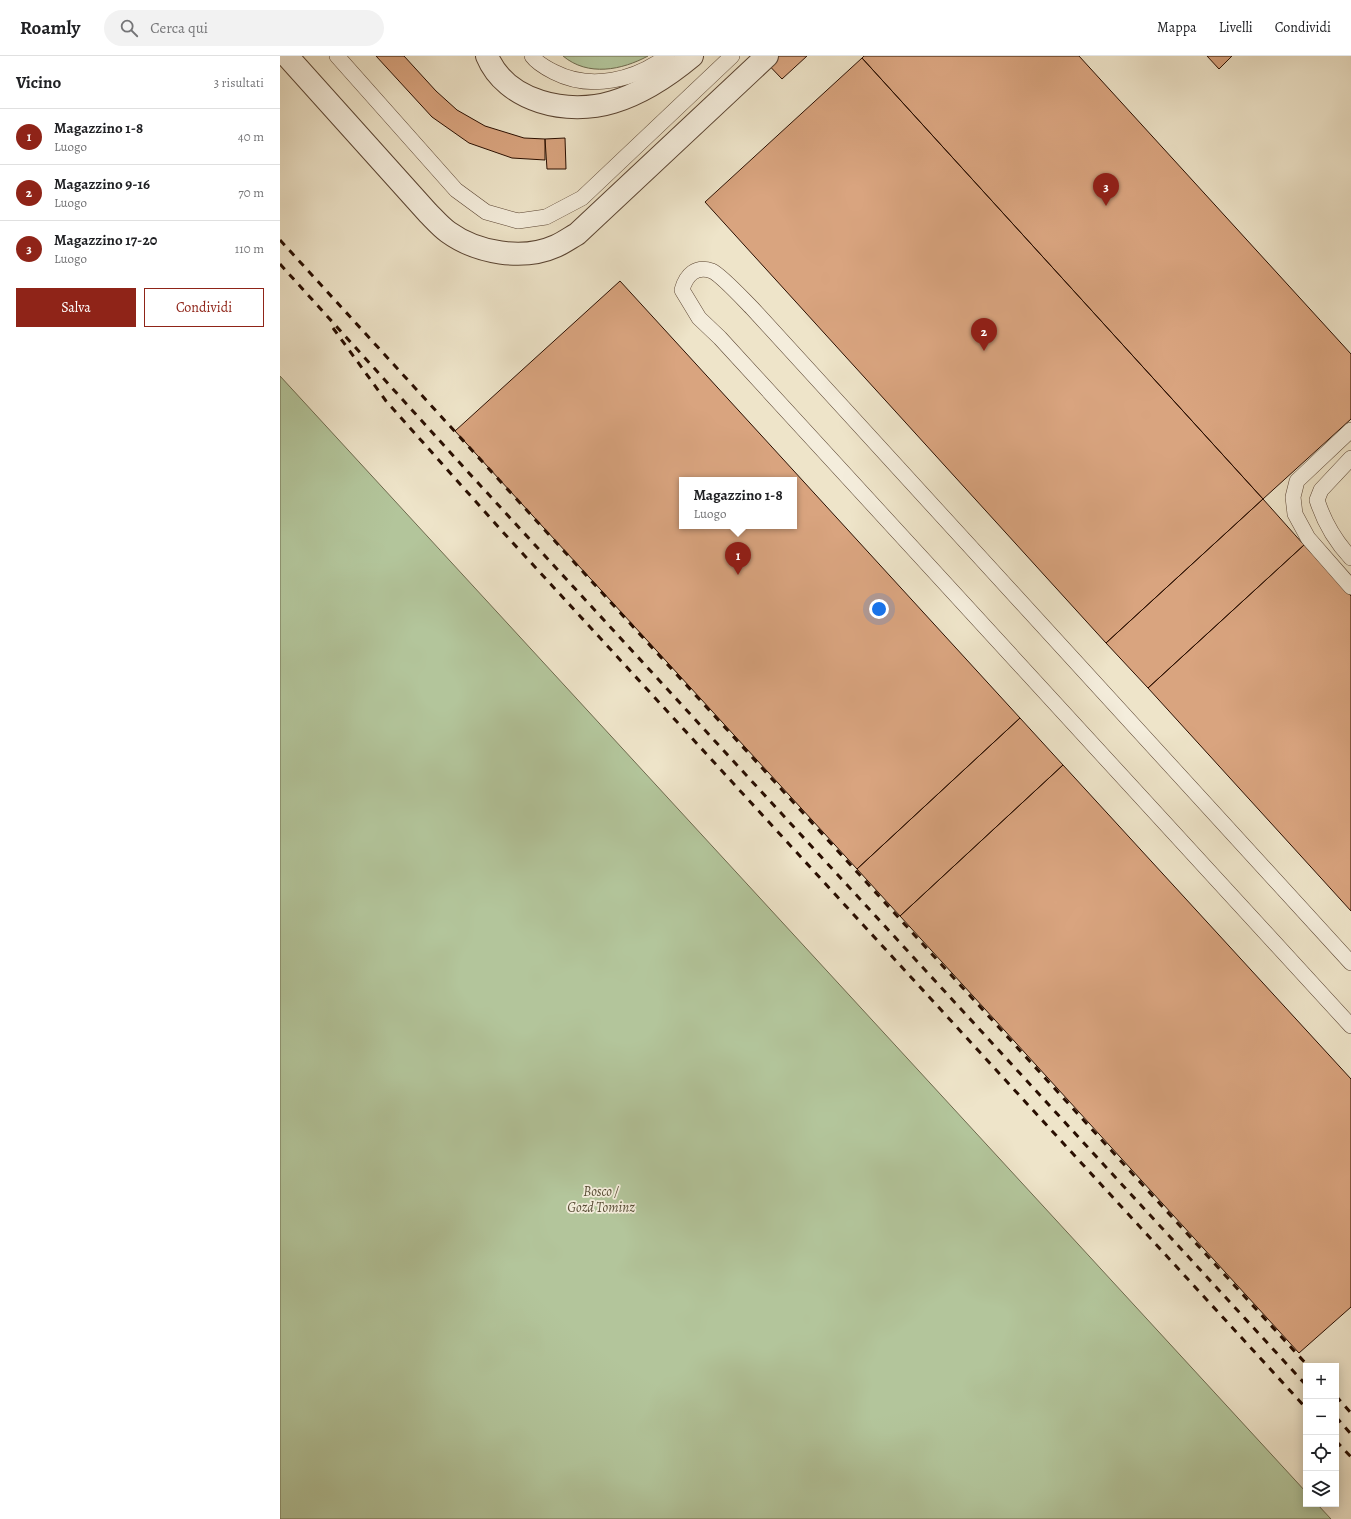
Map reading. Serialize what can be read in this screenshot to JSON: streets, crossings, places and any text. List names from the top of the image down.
{
  "parks": ["Bosco / Gozd Tominz"],
  "page": {
    "header": "Roamly",
    "search": "Cerca qui",
    "nav": ["Mappa", "Livelli", "Condividi"],
    "heading": ["Vicino", "3 risultati"],
    "list": [
      {
        "mark": "1",
        "name": "Magazzino 1-8",
        "note": "Luogo",
        "value": "40 m"
      },
      {
        "mark": "2",
        "name": "Magazzino 9-16",
        "note": "Luogo",
        "value": "70 m"
      },
      {
        "mark": "3",
        "name": "Magazzino 17-20",
        "note": "Luogo",
        "value": "110 m"
      }
    ],
    "pins": ["3", "2", "1"],
    "buttons": ["Salva", "Condividi"],
    "popup": ["Magazzino 1-8", "Luogo"],
    "map_buttons": ["+", "−"]
  }
}
